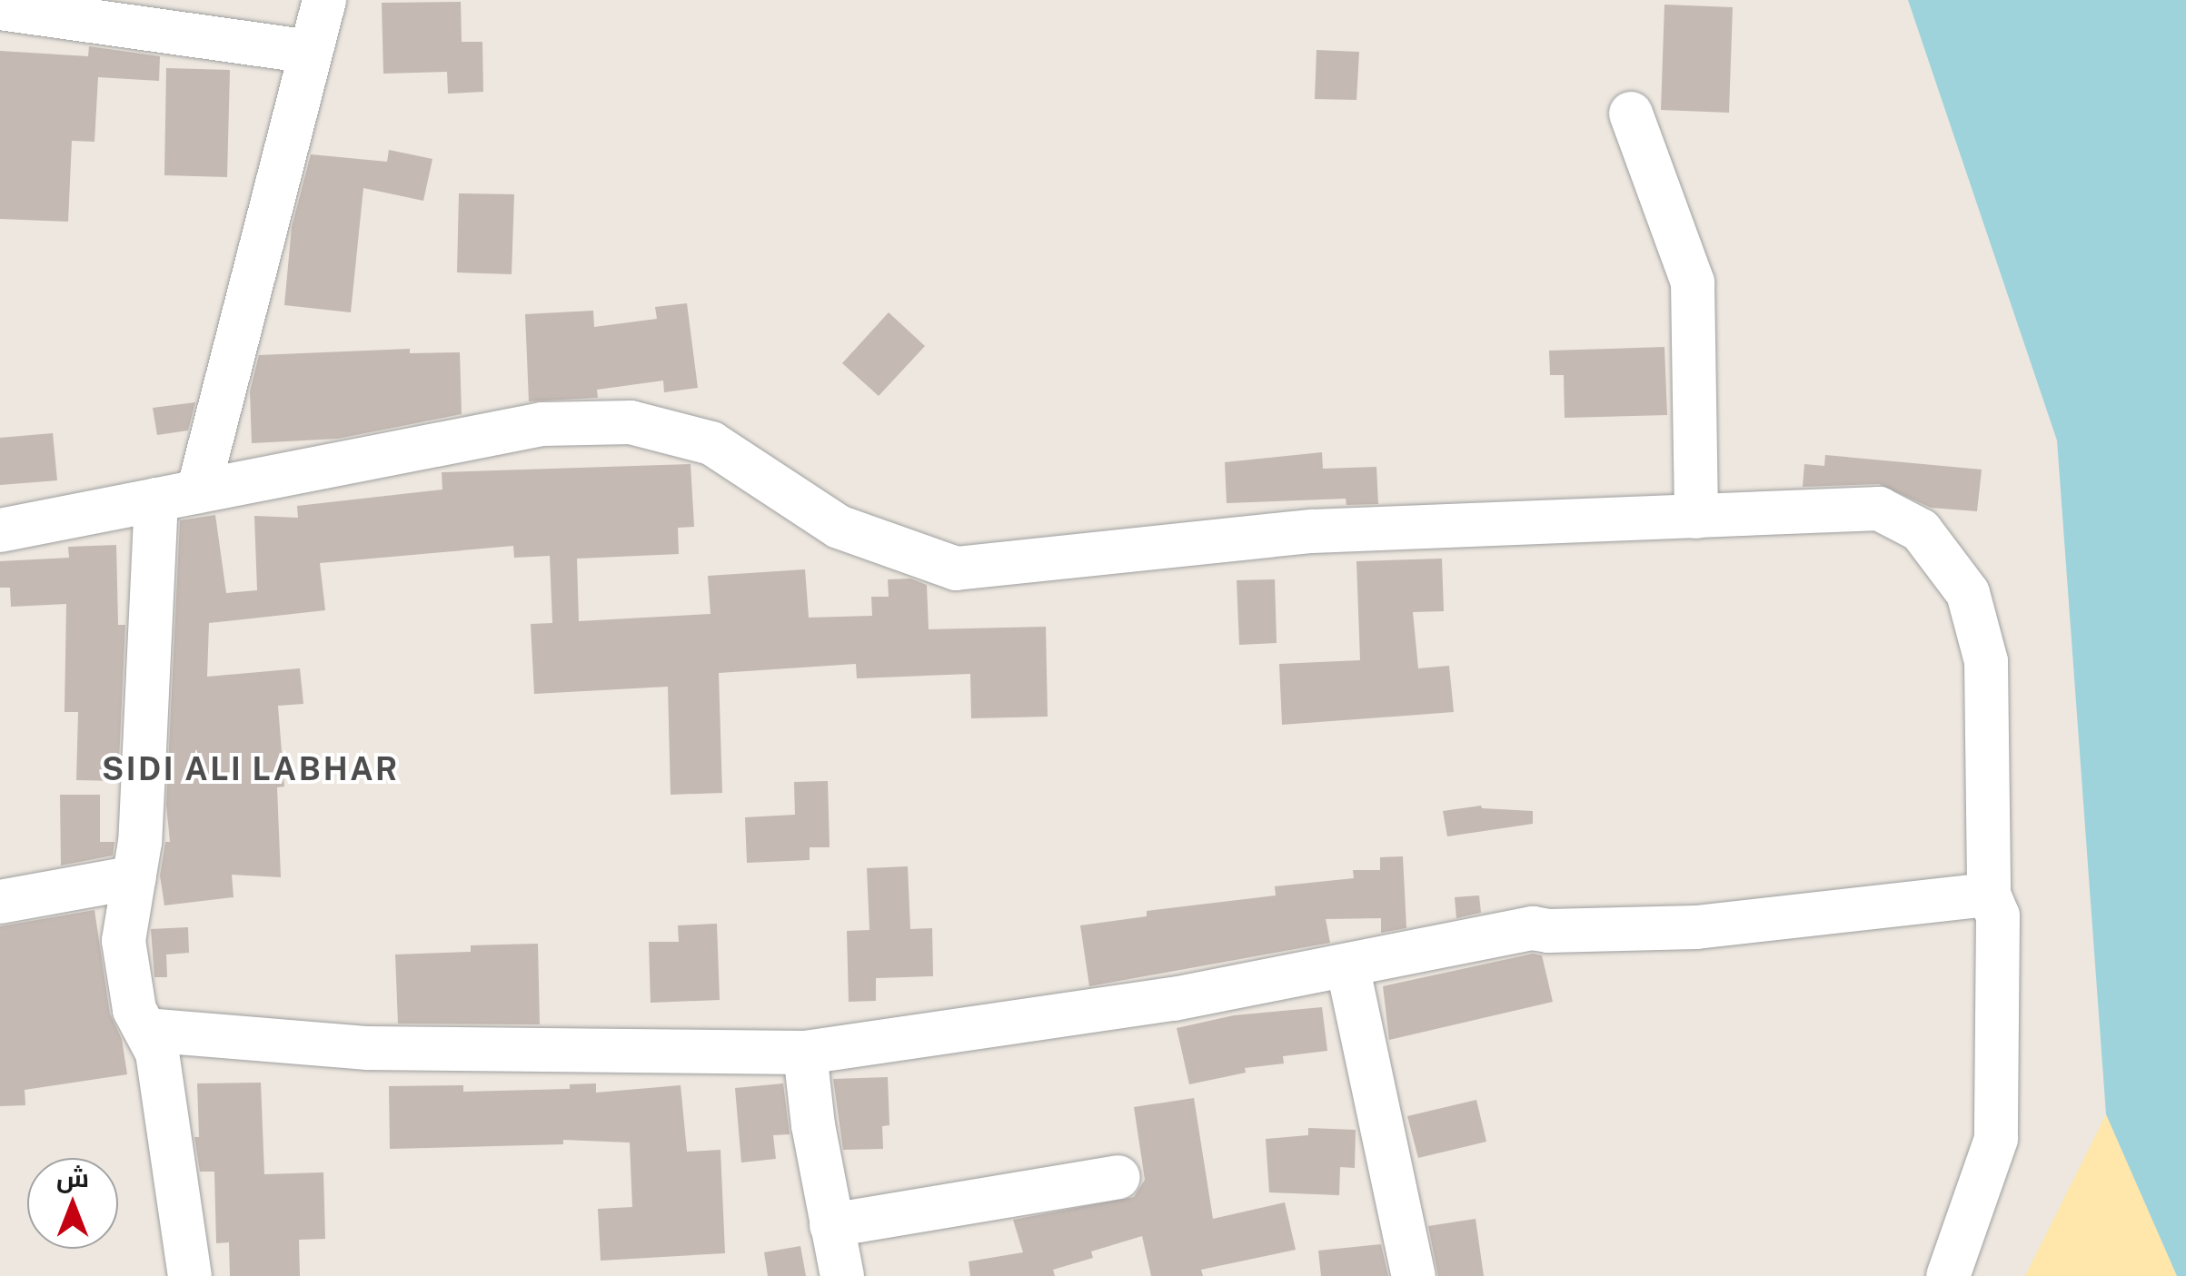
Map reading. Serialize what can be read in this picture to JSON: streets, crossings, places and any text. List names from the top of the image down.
{
  "districts": ["SIDI ALI LABHAR"],
  "north": "top"
}
